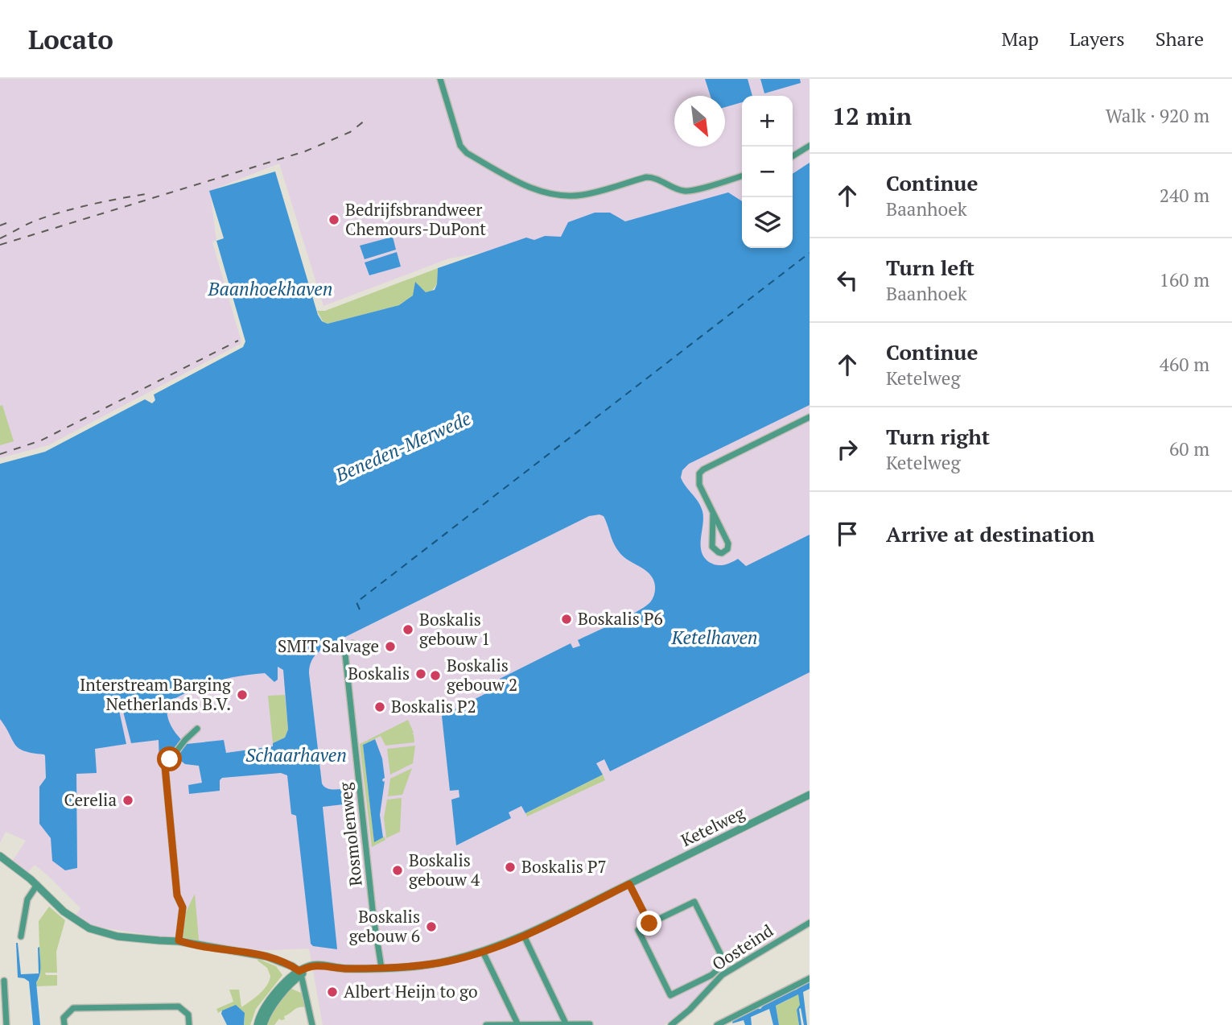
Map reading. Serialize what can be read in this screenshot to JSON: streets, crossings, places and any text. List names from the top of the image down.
{
  "streets": {
    "street": ["Ketelweg", "Rosmolenweg", "Oosteind"]
  },
  "crossings": [
    ["Ketelweg", "Rosmolenweg"]
  ],
  "water": [
    "Baanhoekhaven",
    "Beneden-Merwede",
    "Ketelhaven",
    "Schaarhaven"
  ],
  "places": [
    "Bedrijfsbrandweer Chemours-DuPont",
    "Boskalis P6",
    "Boskalis gebouw 1",
    "SMIT Salvage",
    "Boskalis",
    "Boskalis gebouw 2",
    "Interstream Barging Netherlands B.V.",
    "Boskalis P2",
    "Cerelia",
    "Boskalis P7",
    "Boskalis gebouw 4",
    "Boskalis gebouw 6",
    "Albert Heijn to go"
  ],
  "north": "bottom right",
  "page": {
    "header": "Locato",
    "nav": ["Map", "Layers", "Share"],
    "heading": ["12 min", "Walk · 920 m"],
    "map_buttons": ["+", "−"],
    "list": [
      ["Continue", "Baanhoek", "240 m"],
      ["Turn left", "Baanhoek", "160 m"],
      ["Continue", "Ketelweg", "460 m"],
      ["Turn right", "Ketelweg", "60 m"],
      "Arrive at destination"
    ]
  }
}
